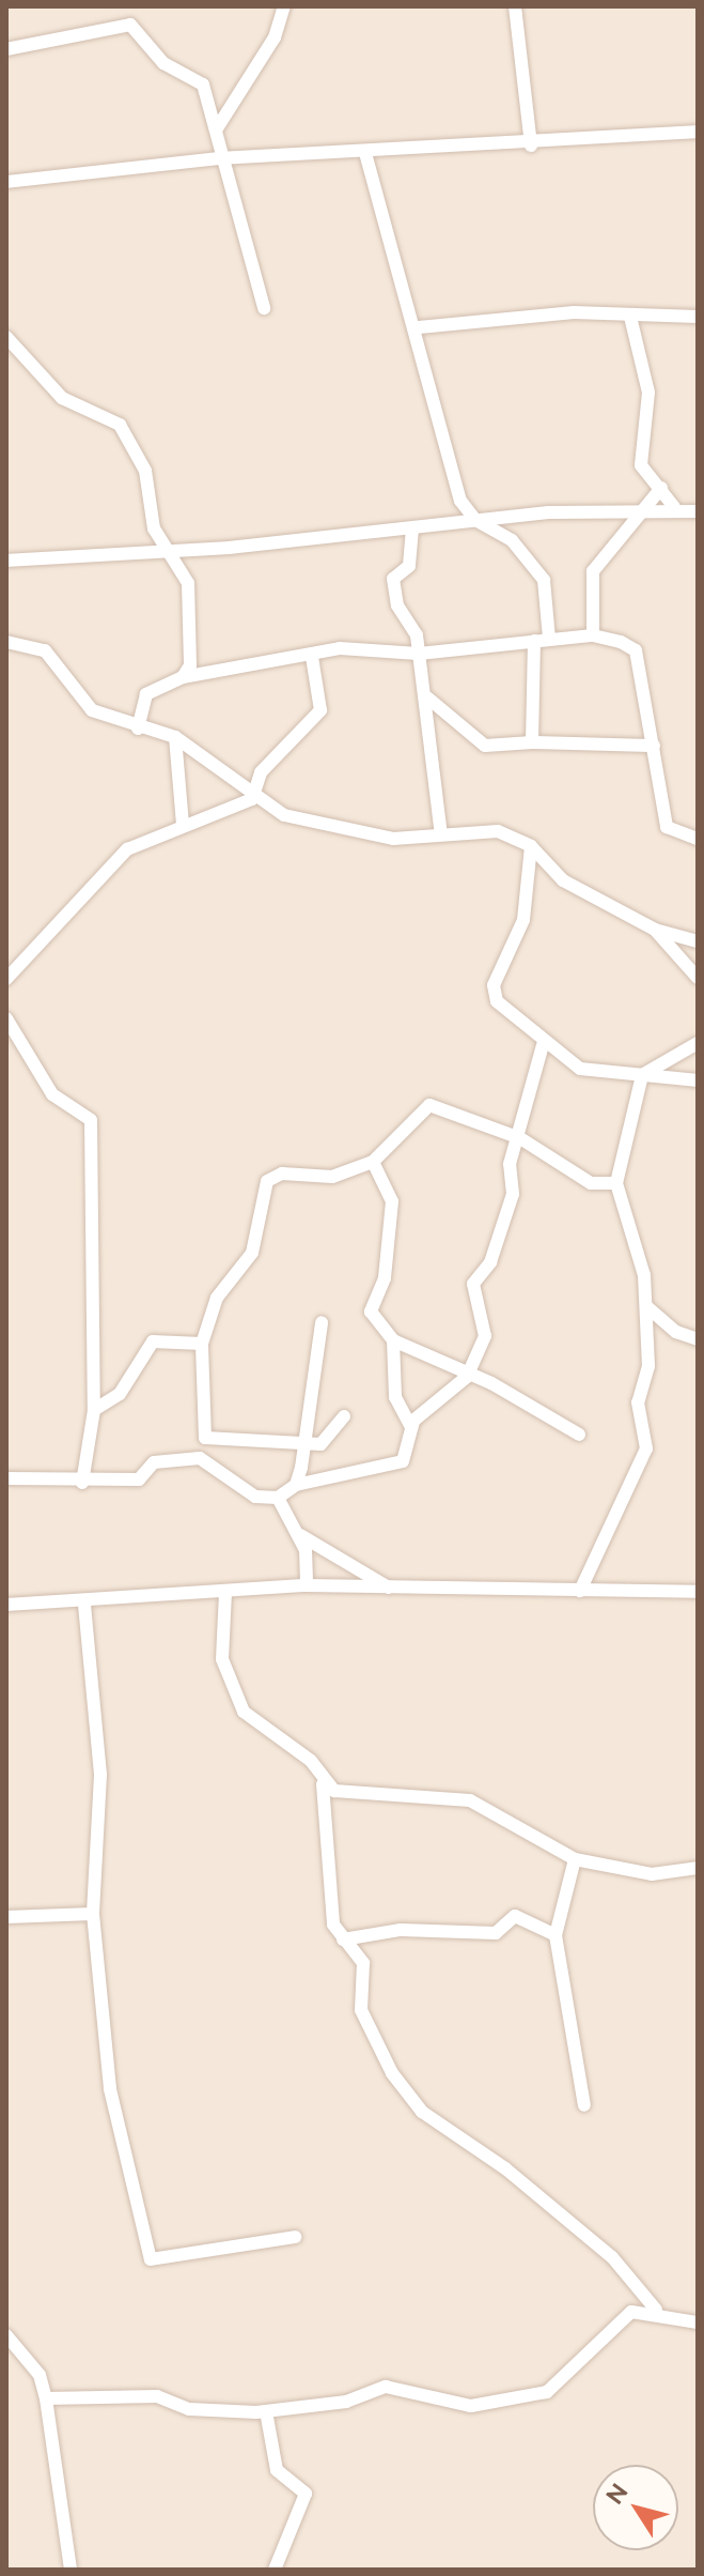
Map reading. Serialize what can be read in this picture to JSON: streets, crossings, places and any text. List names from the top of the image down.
{
  "north": "top left"
}
